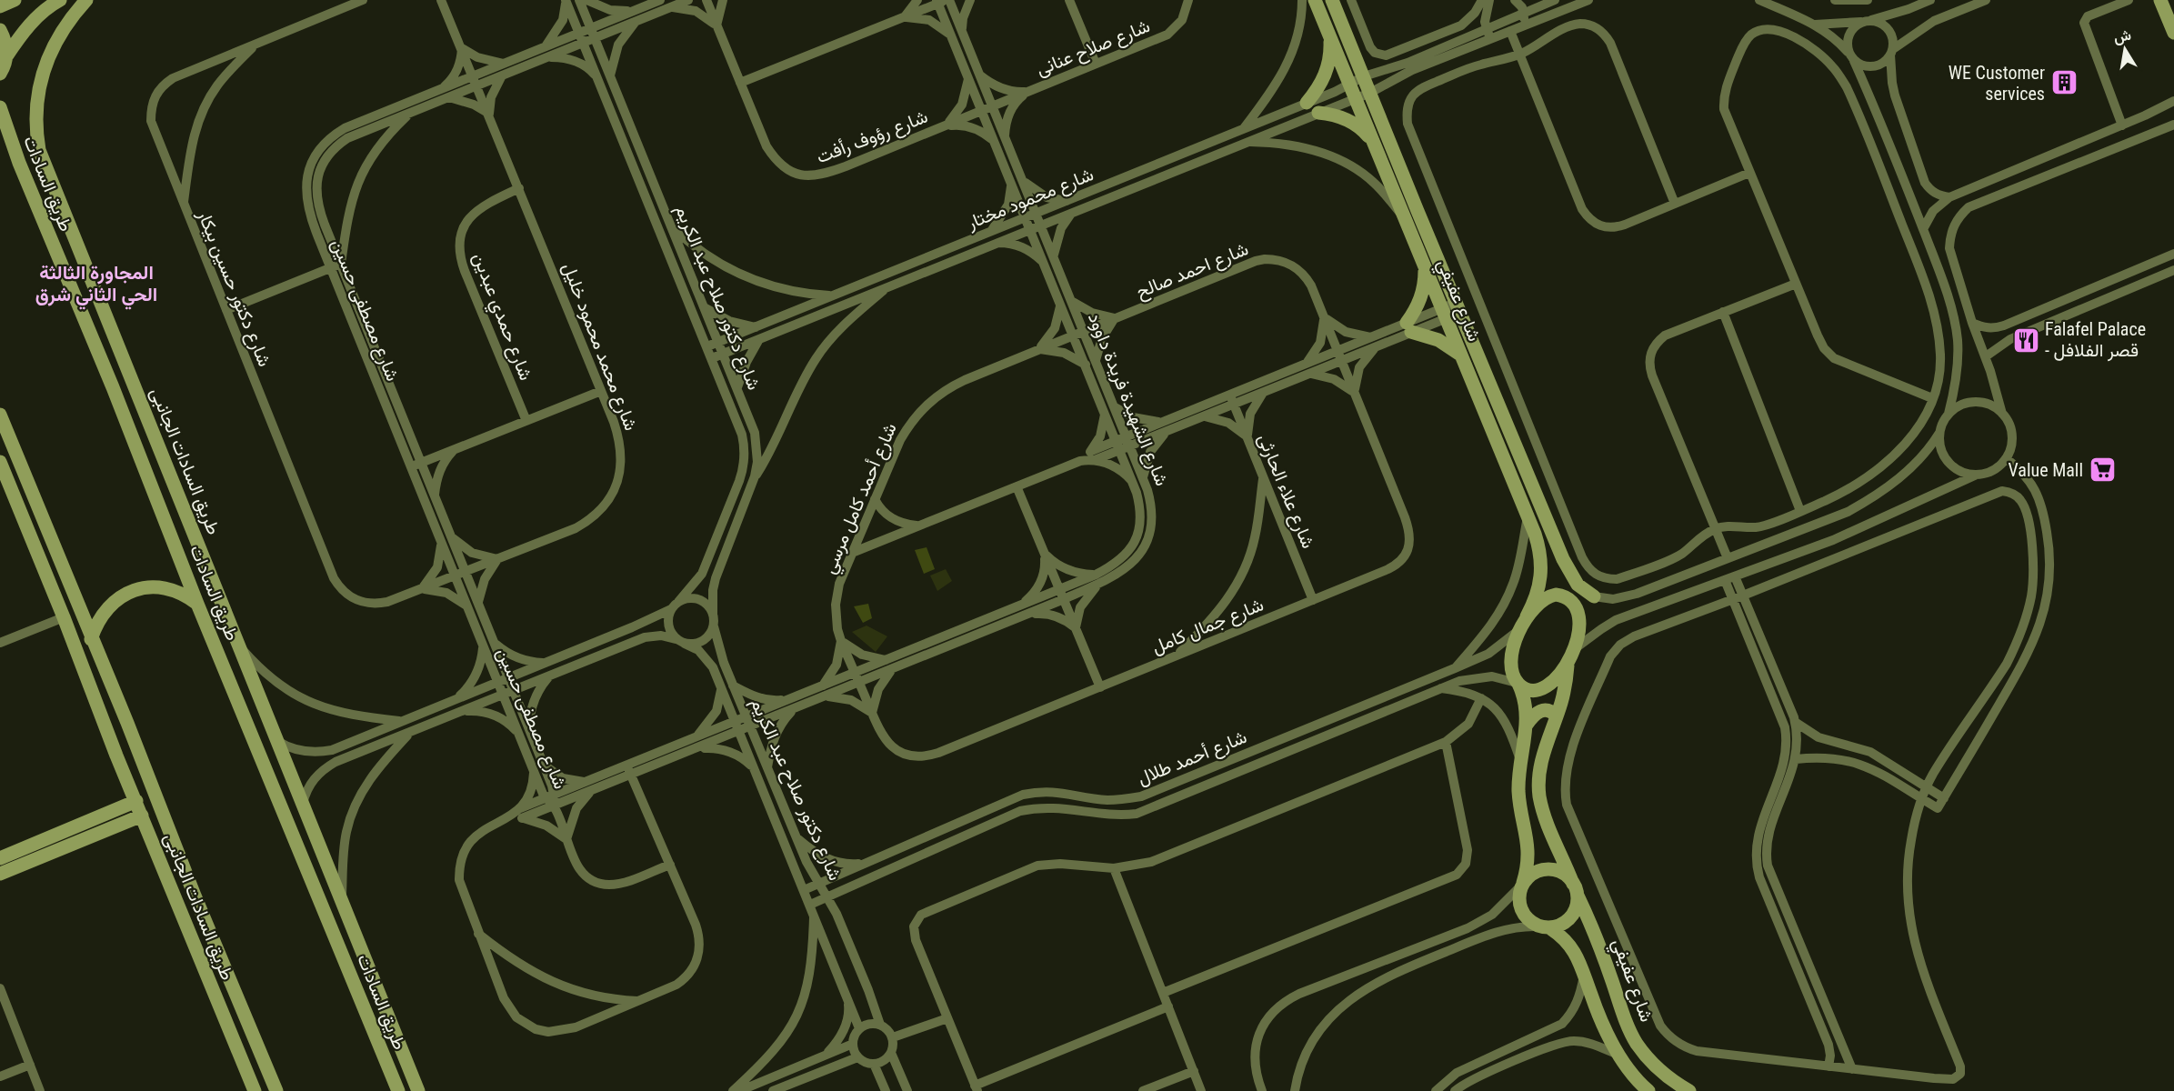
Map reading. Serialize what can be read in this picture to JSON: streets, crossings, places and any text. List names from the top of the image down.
{
  "streets": {
    "street": [
      "شارع صلاح عنانى",
      "شارع رؤوف رأفت",
      "طريق السادات",
      "شارع محمود مختار",
      "شارع احمد صالح",
      "شارع دكتور حسين بيكار",
      "شارع دكتور صلاح عبد الكريم",
      "شارع عفيفي",
      "شارع مصطفى حسين",
      "شارع حمدي عبدين",
      "شارع محمد محمود خليل",
      "شارع الشهيدة فريدة داوود",
      "طريق السادات الجانبى",
      "شارع علاء الحارثى",
      "شارع أحمد كامل مرسي",
      "شارع جمال كامل",
      "شارع أحمد طلال"
    ]
  },
  "crossings": [
    ["شارع صلاح عنانى", "شارع رؤوف رأفت"],
    ["شارع صلاح عنانى", "شارع الشهيدة فريدة داوود"],
    ["شارع رؤوف رأفت", "شارع الشهيدة فريدة داوود"],
    ["شارع محمود مختار", "شارع دكتور صلاح عبد الكريم"],
    ["شارع محمود مختار", "شارع عفيفي"],
    ["شارع محمود مختار", "شارع الشهيدة فريدة داوود"],
    ["شارع احمد صالح", "شارع الشهيدة فريدة داوود"],
    ["شارع احمد صالح", "شارع أحمد كامل مرسي"],
    ["شارع احمد صالح", "شارع جمال كامل"],
    ["شارع دكتور حسين بيكار", "شارع مصطفى حسين"],
    ["شارع دكتور حسين بيكار", "شارع محمد محمود خليل"],
    ["شارع دكتور صلاح عبد الكريم", "شارع مصطفى حسين"],
    ["شارع دكتور صلاح عبد الكريم", "شارع الشهيدة فريدة داوود"],
    ["شارع دكتور صلاح عبد الكريم", "طريق السادات الجانبى"],
    ["شارع دكتور صلاح عبد الكريم", "شارع أحمد طلال"],
    ["شارع عفيفي", "شارع أحمد طلال"],
    ["شارع مصطفى حسين", "شارع محمد محمود خليل"],
    ["شارع مصطفى حسين", "شارع الشهيدة فريدة داوود"],
    ["شارع حمدي عبدين", "شارع محمد محمود خليل"],
    ["شارع الشهيدة فريدة داوود", "شارع أحمد كامل مرسي"],
    ["شارع الشهيدة فريدة داوود", "شارع جمال كامل"],
    ["شارع علاء الحارثى", "شارع جمال كامل"],
    ["شارع أحمد كامل مرسي", "شارع جمال كامل"]
  ],
  "districts": ["المجاورة الثالثة الحي الثاني شرق"],
  "places": {
    "building": ["WE Customer services"],
    "restaurant": ["Falafel Palace - قصر الفلافل"],
    "supermarket": ["Value Mall"]
  },
  "north": "top"
}
